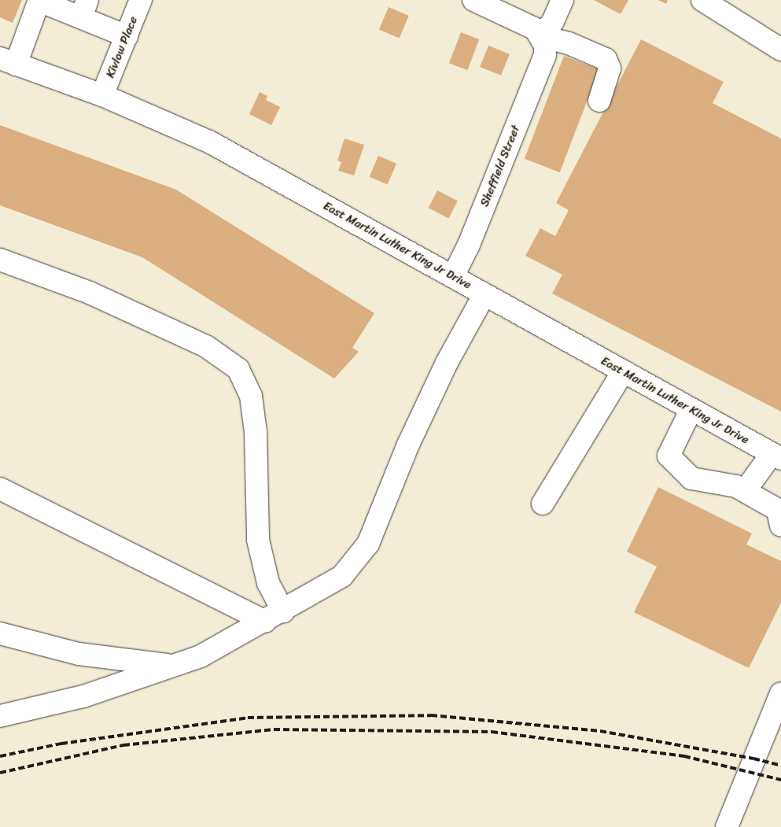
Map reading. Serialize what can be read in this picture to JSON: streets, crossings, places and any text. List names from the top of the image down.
{
  "streets": {
    "main road": ["Kivlow Place", "Sheffield Street", "East Martin Luther King Jr Drive"]
  },
  "crossings": [
    ["Kivlow Place", "East Martin Luther King Jr Drive"],
    ["Sheffield Street", "East Martin Luther King Jr Drive"]
  ]
}
